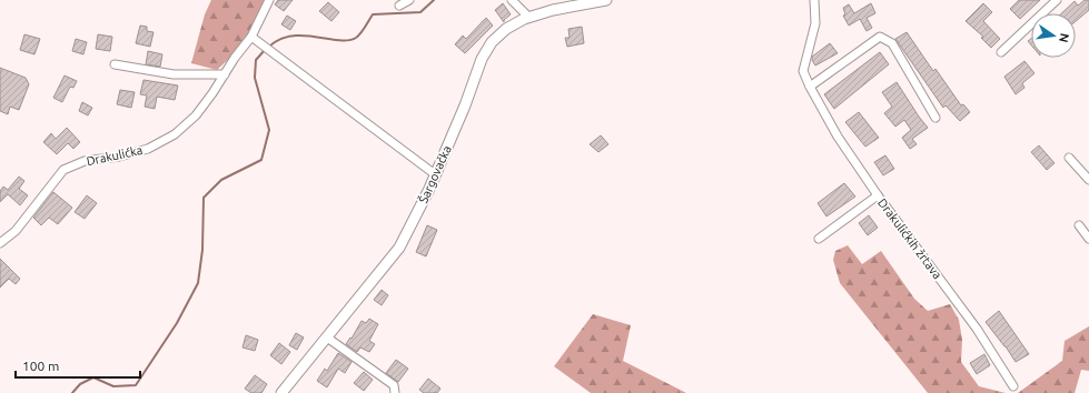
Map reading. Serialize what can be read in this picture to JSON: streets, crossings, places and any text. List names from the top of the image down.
{
  "streets": {
    "street": ["Drakulićka", "Šargovačka", "Drakulićkih žrtava"]
  },
  "scale_bar": "100 m",
  "north": "right"
}
